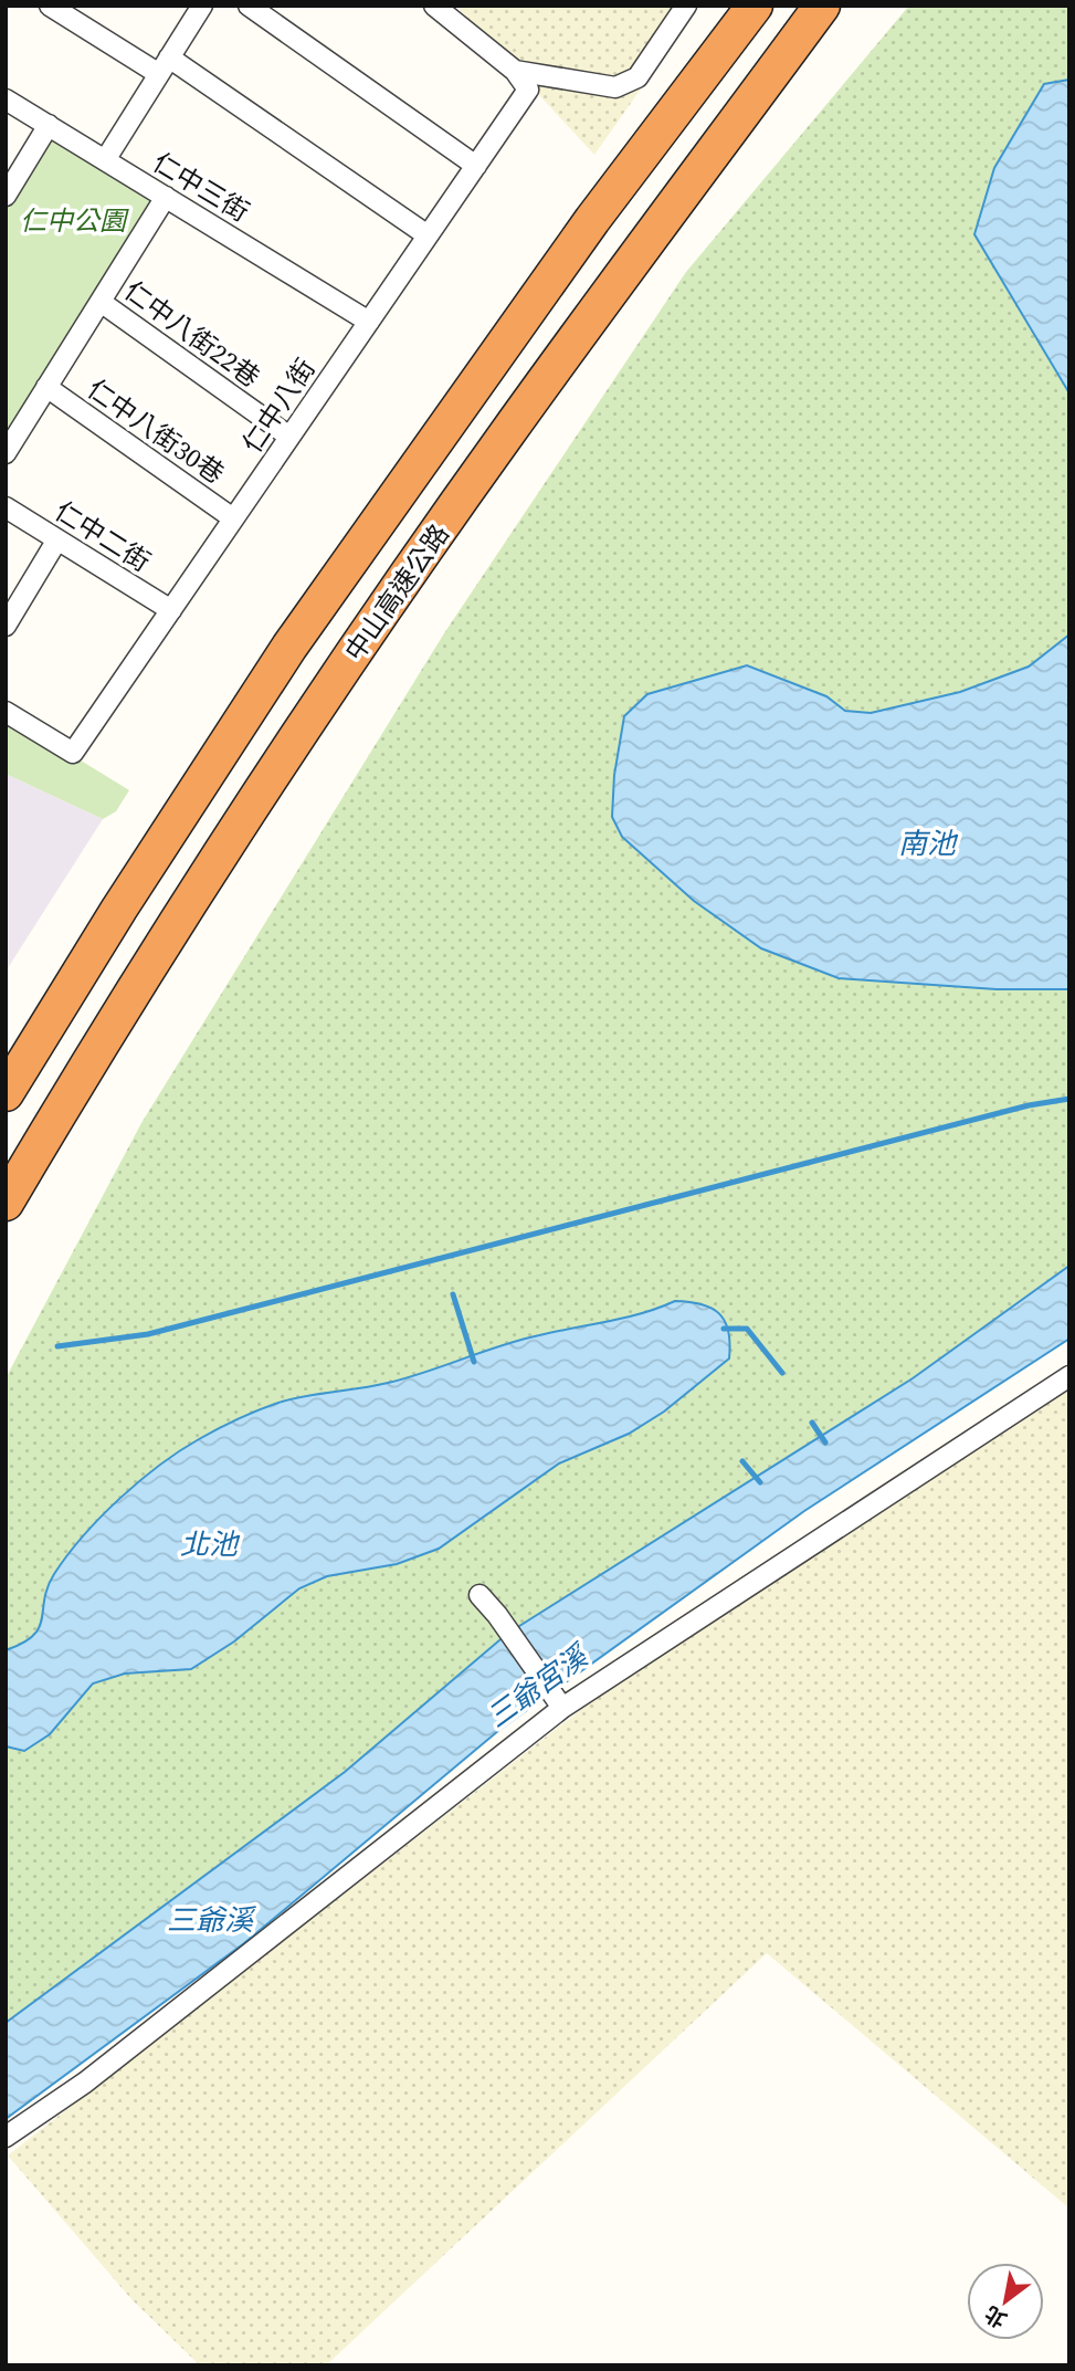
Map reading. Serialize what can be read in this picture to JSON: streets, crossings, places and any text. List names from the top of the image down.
{
  "streets": {
    "highway": ["中山高速公路"],
    "street": [
      "仁中三街",
      "仁中八街22巷",
      "仁中八街",
      "仁中八街30巷",
      "仁中二街"
    ]
  },
  "crossings": [
    ["仁中三街", "仁中八街"],
    ["仁中八街22巷", "仁中八街"],
    ["仁中八街", "仁中八街30巷"],
    ["仁中八街", "仁中二街"]
  ],
  "water": [
    "南池",
    "北池",
    "三爺宮溪",
    "三爺溪"
  ],
  "parks": ["仁中公園"],
  "north": "bottom left"
}
